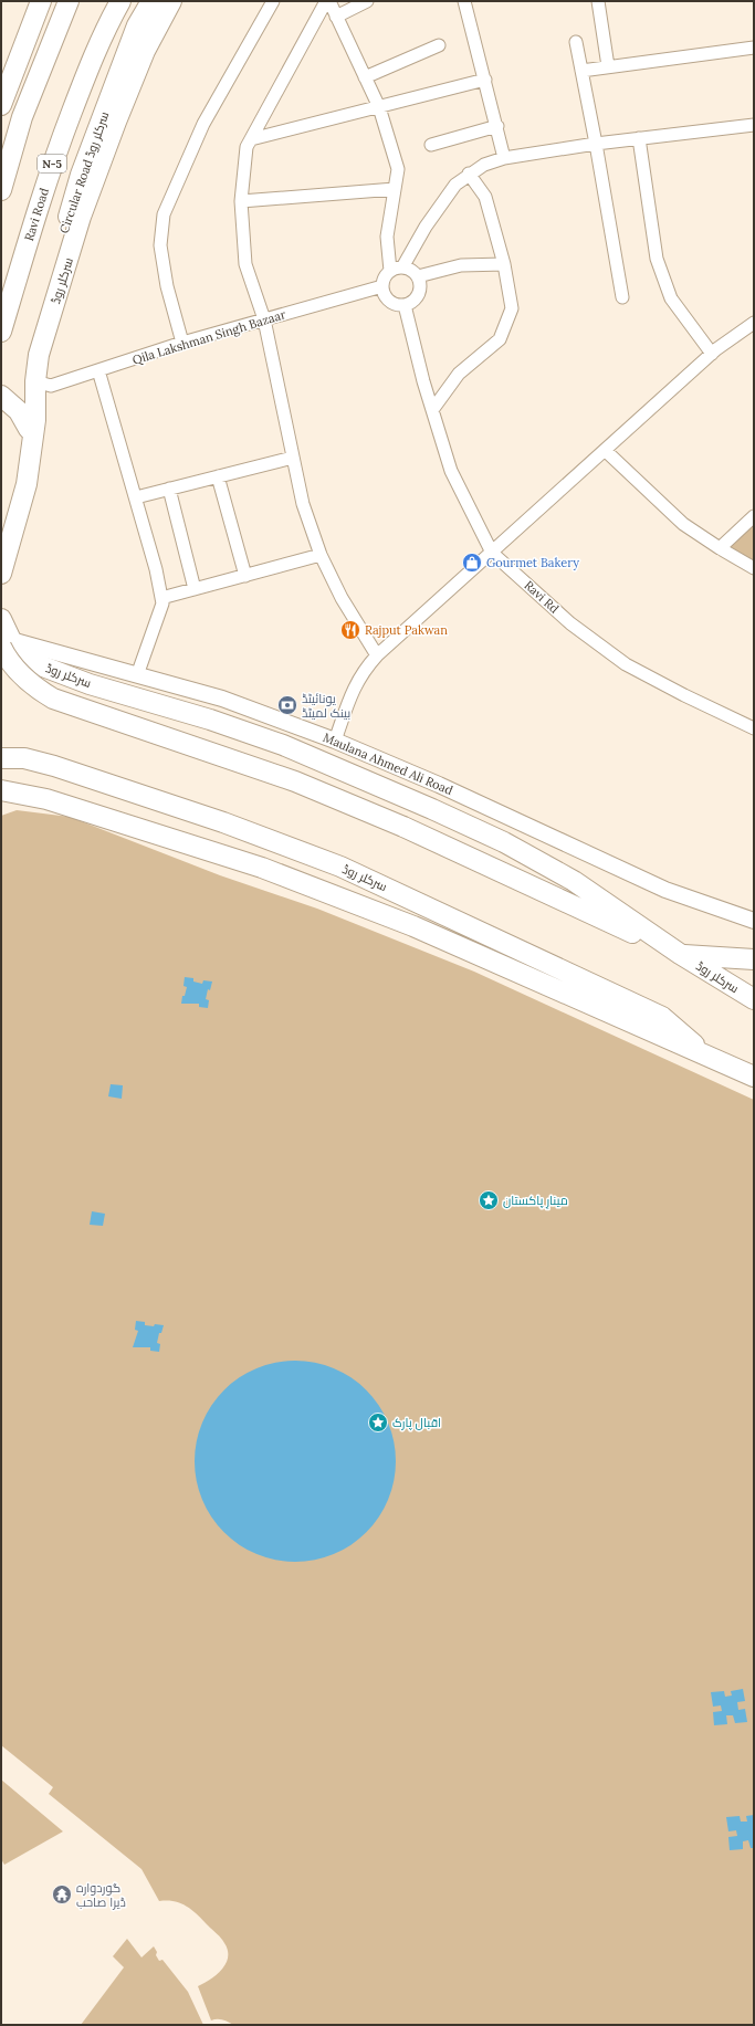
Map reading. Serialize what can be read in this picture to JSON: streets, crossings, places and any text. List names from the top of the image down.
{
  "streets": {
    "main road": [
      "N-5",
      "Circular Road سرکلر روڈ",
      "Ravi Road",
      "سرکلر روڈ"
    ],
    "street": ["Qila Lakshman Singh Bazaar", "Ravi Rd", "Maulana Ahmed Ali Road"]
  },
  "crossings": [
    ["سرکلر روڈ", "Qila Lakshman Singh Bazaar"],
    ["سرکلر روڈ", "Maulana Ahmed Ali Road"],
    ["Qila Lakshman Singh Bazaar", "Ravi Rd"]
  ],
  "places": {
    "shop": ["Gourmet Bakery"],
    "restaurant": ["Rajput Pakwan"],
    "bank": ["یونائیٹڈ بینک لمیٹڈ"],
    "place": ["مینارِ پاکستان", "اقبال پارک"],
    "temple": ["گوردوارہ ڈیرا صاحب"]
  }
}
